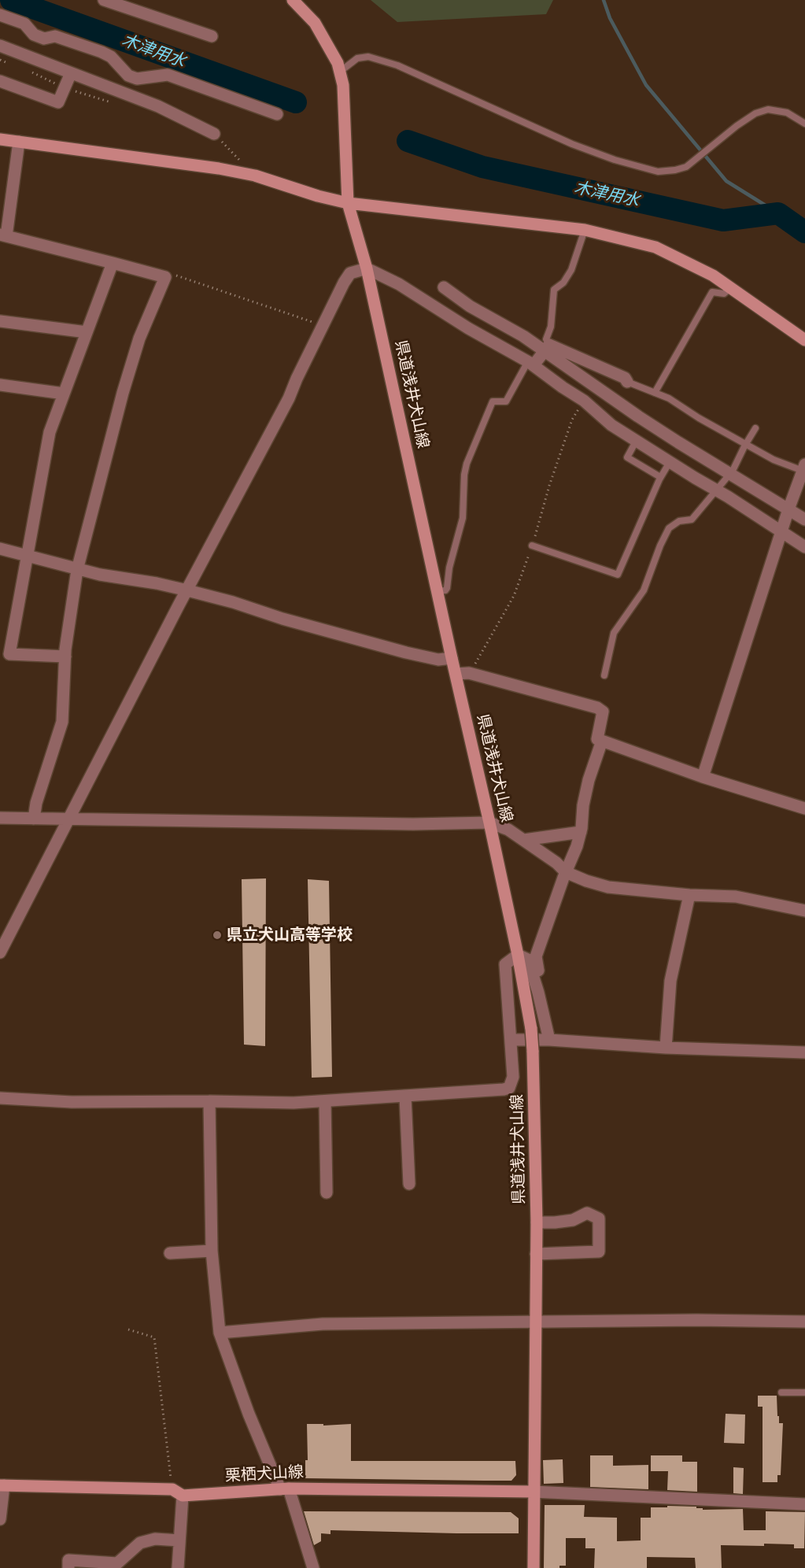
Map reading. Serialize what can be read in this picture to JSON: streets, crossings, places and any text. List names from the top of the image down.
{
  "streets": {
    "main road": ["県道浅井犬山線", "栗栖犬山線"]
  },
  "crossings": [
    ["県道浅井犬山線", "栗栖犬山線"]
  ],
  "water": ["木津用水"],
  "places": ["県立犬山高等学校"]
}
